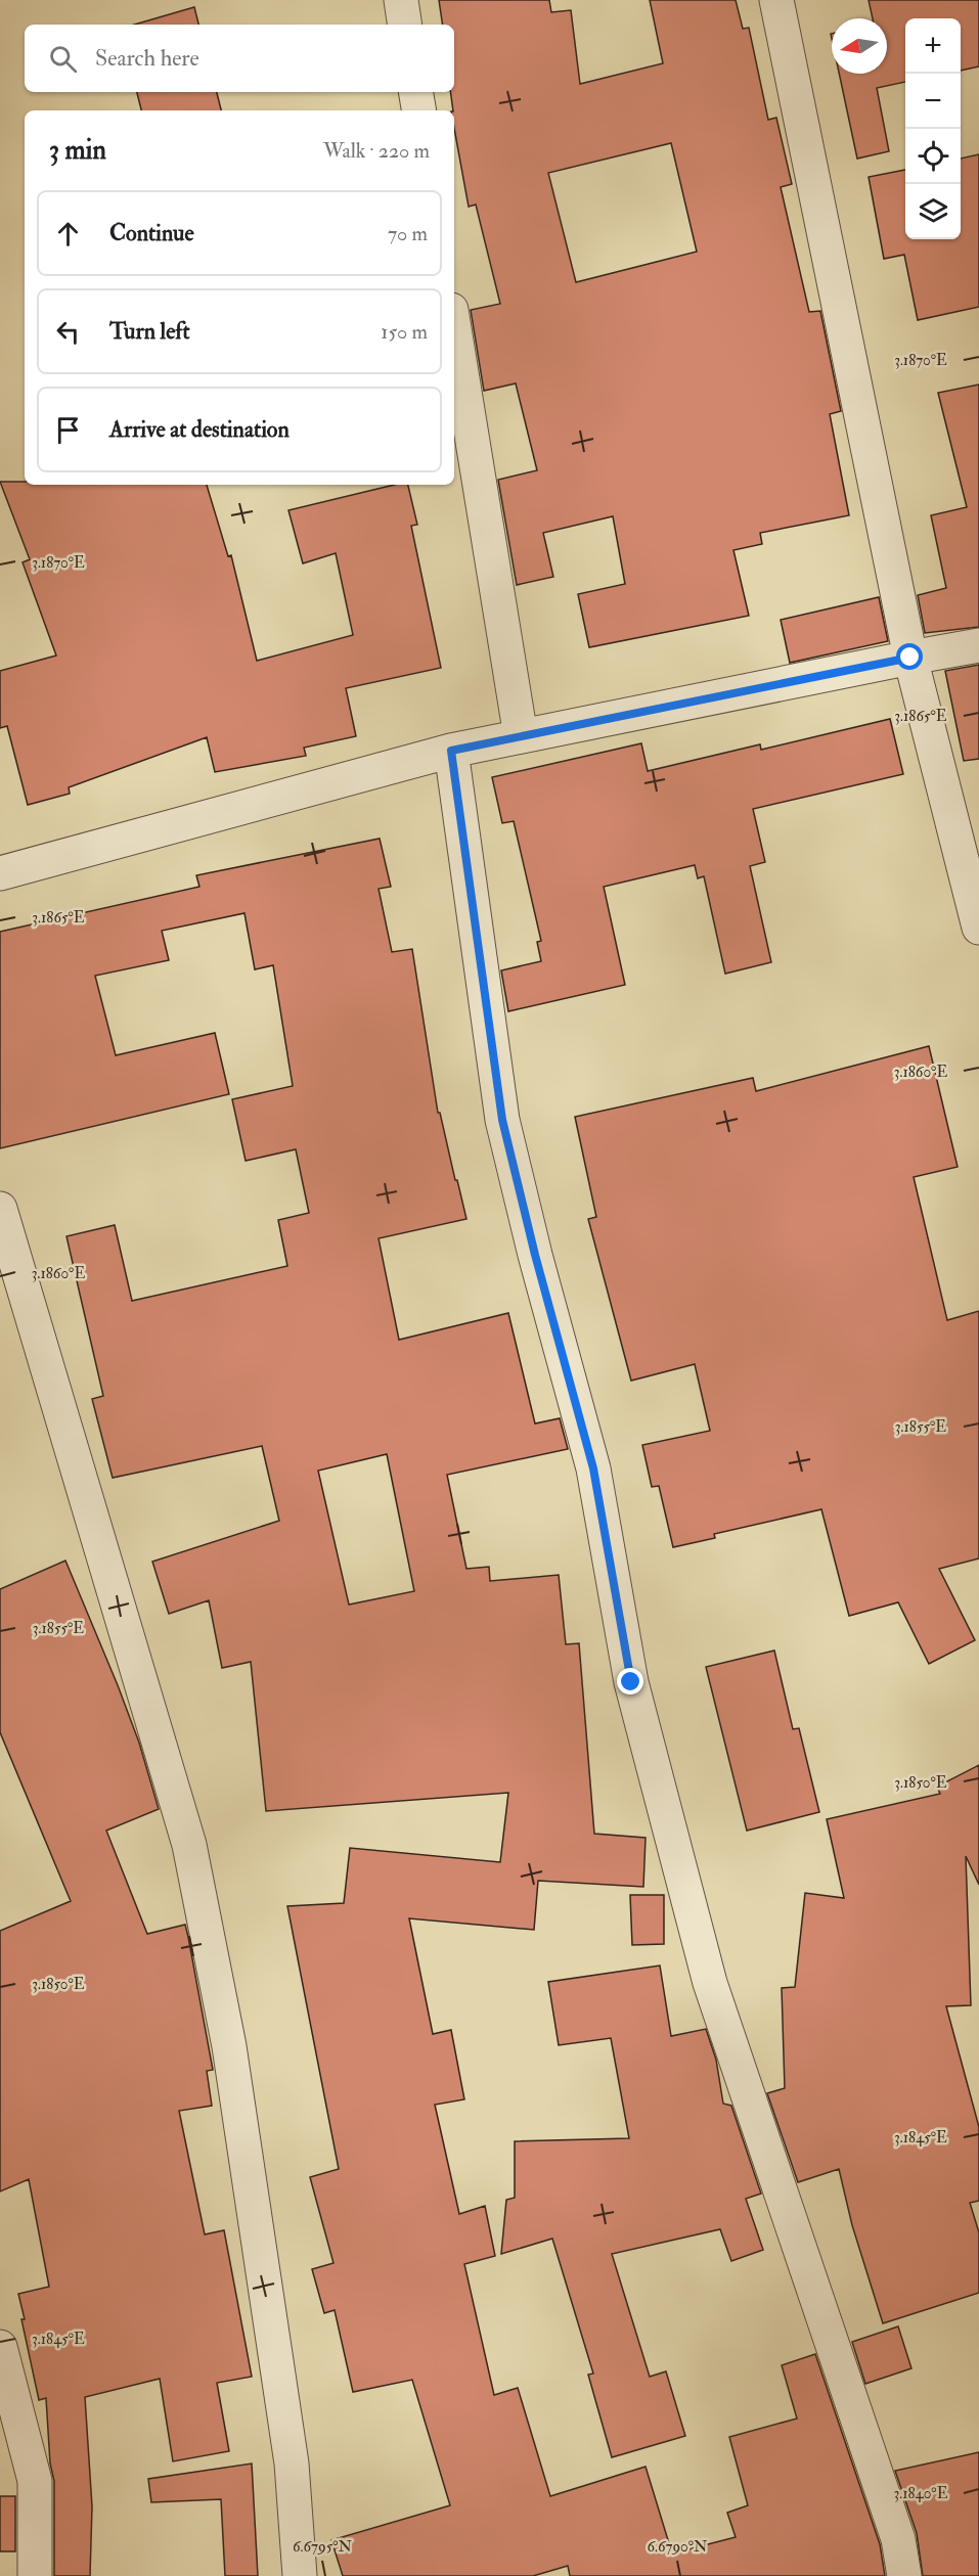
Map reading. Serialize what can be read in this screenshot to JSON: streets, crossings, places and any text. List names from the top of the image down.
{
  "north": "left",
  "page": {
    "map_buttons": ["+", "−"],
    "search": "Search here",
    "heading": ["3 min", "Walk · 220 m"],
    "list": [
      ["Continue", "70 m"],
      ["Turn left", "150 m"],
      "Arrive at destination"
    ]
  },
  "coordinates": [
    "3.1870°E",
    "3.1865°E",
    "3.1860°E",
    "3.1855°E",
    "3.1850°E",
    "3.1845°E",
    "3.1840°E",
    "6.6795°N",
    "6.6790°N"
  ]
}
